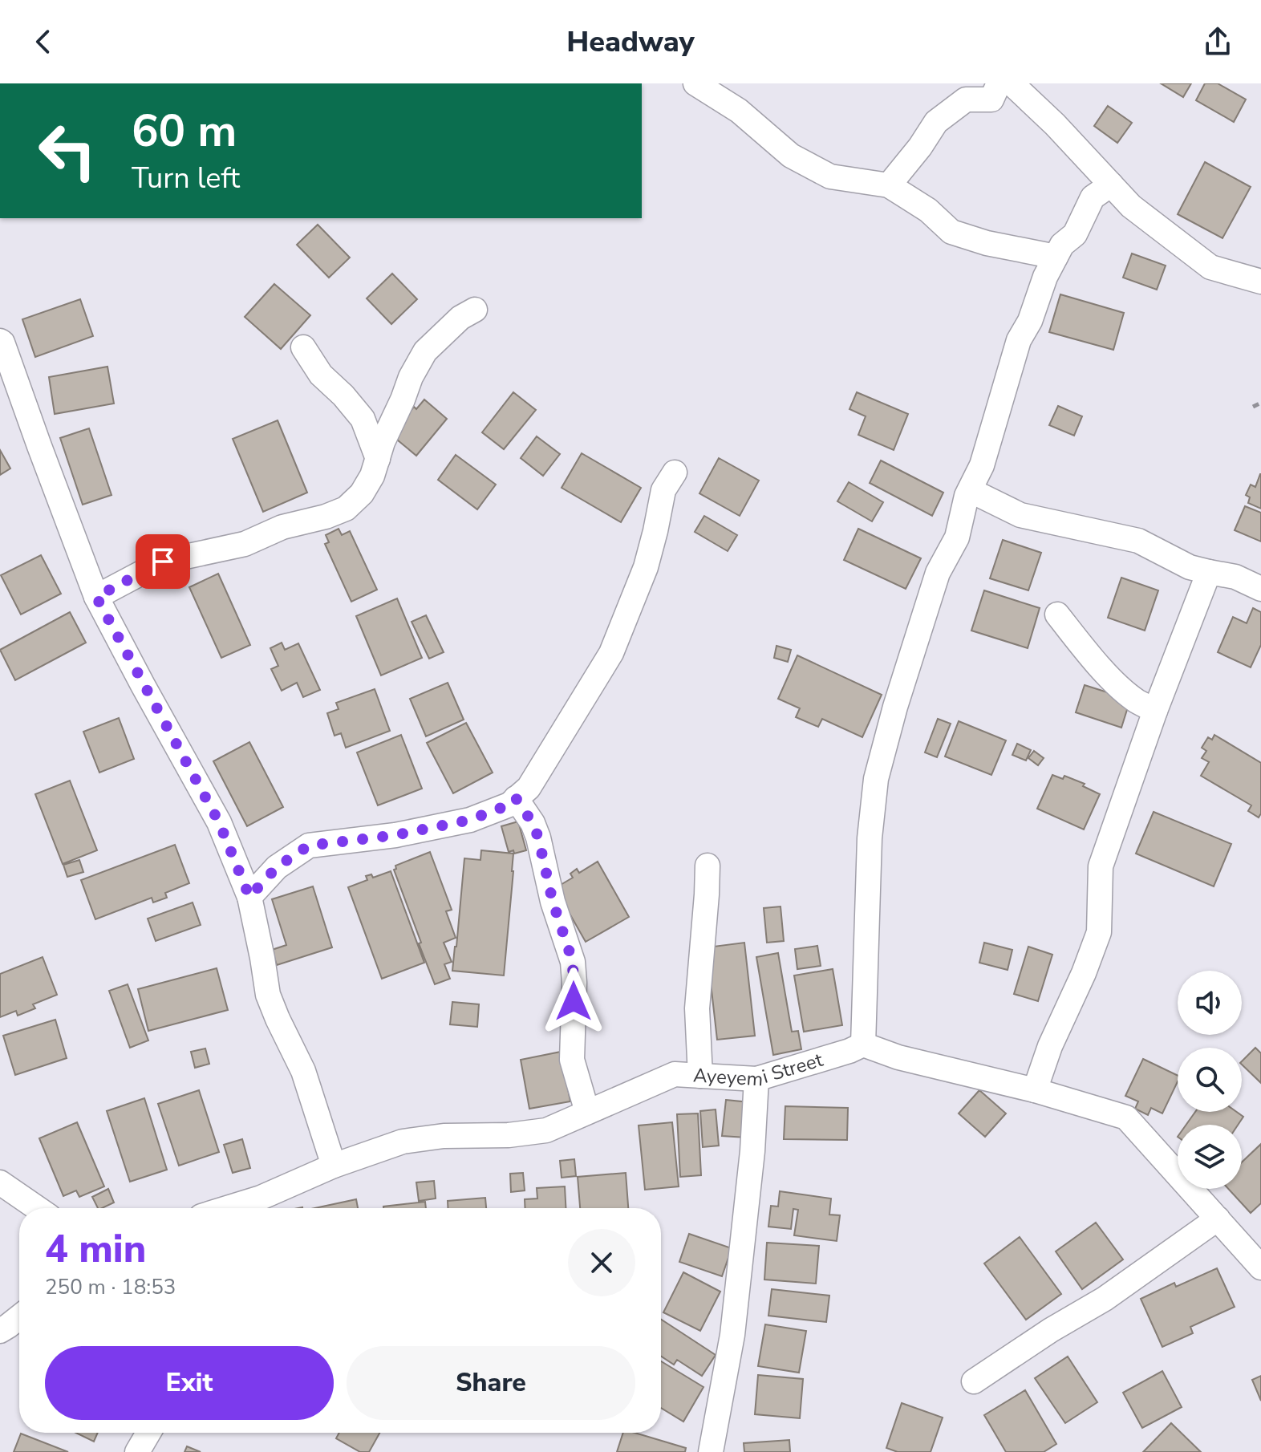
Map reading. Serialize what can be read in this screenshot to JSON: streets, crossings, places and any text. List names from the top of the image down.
{
  "streets": {
    "street": ["Ayeyemi Street"]
  },
  "page": {
    "header": "Headway",
    "turn": ["60 m", "Turn left"],
    "heading": ["4 min", "250 m · 18:53"],
    "buttons": ["Exit", "Share"]
  }
}
